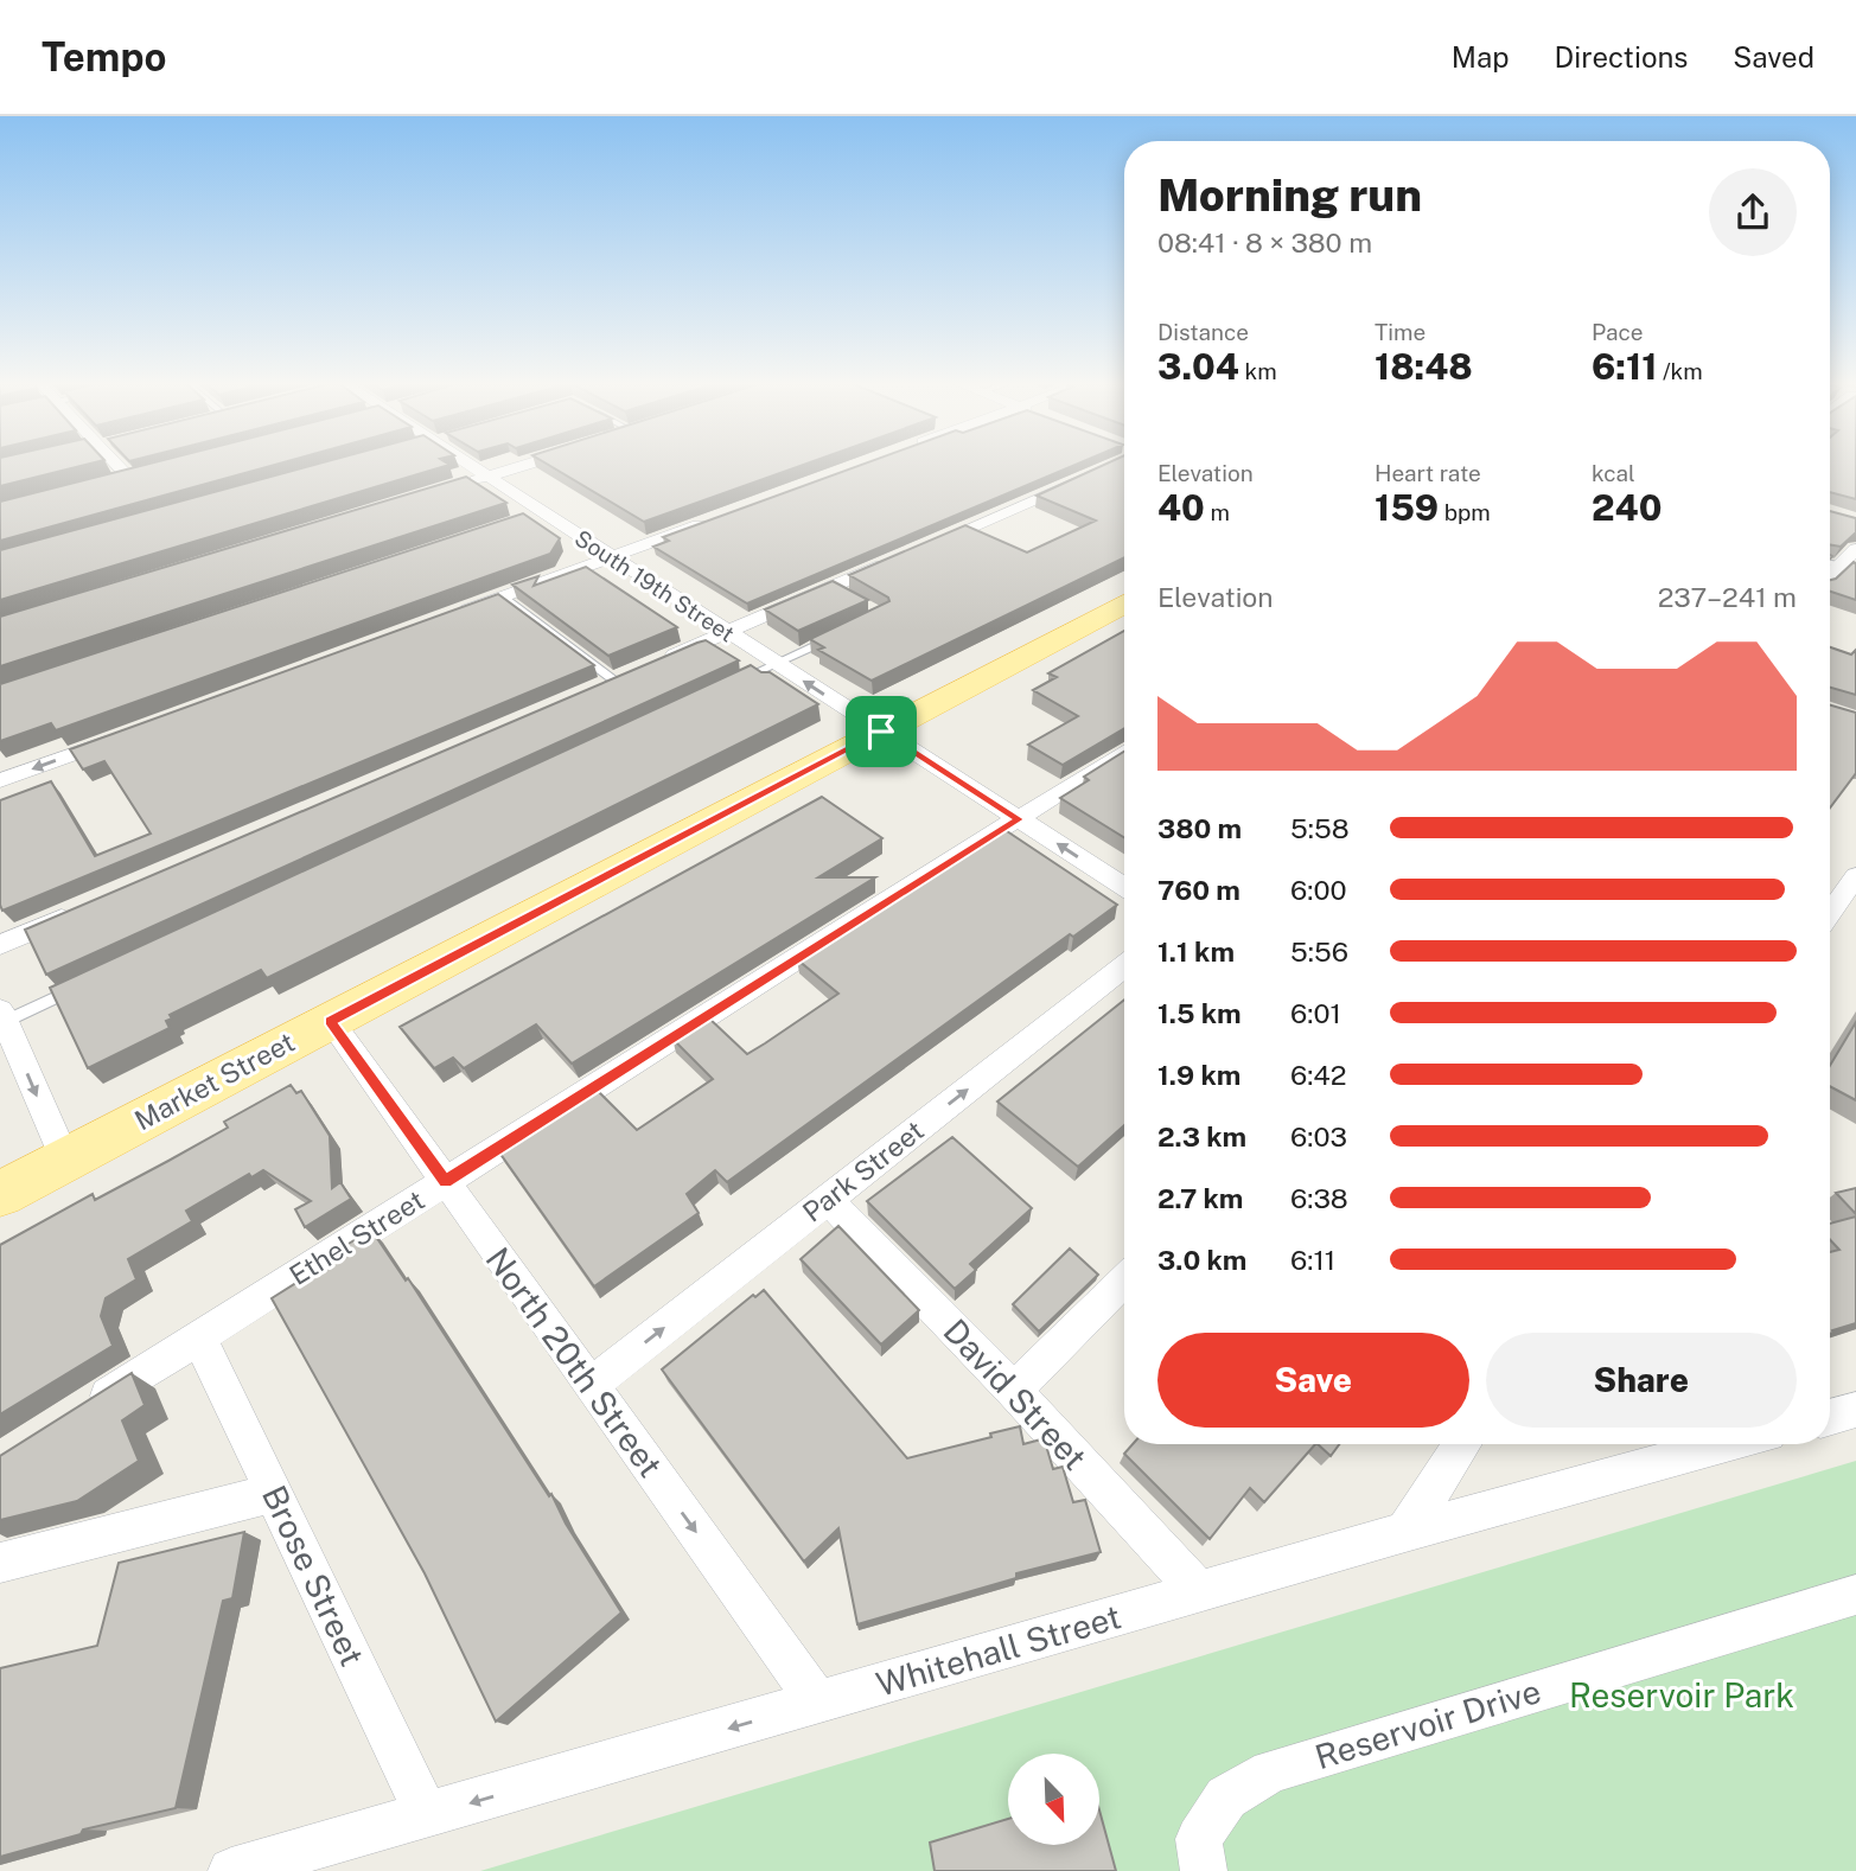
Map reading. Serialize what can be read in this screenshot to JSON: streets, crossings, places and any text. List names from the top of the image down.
{
  "streets": {
    "main road": ["Market Street"],
    "street": [
      "South 19th Street",
      "Park Street",
      "Ethel Street",
      "North 20th Street",
      "David Street",
      "Brose Street",
      "Whitehall Street",
      "Reservoir Drive"
    ]
  },
  "crossings": [
    ["South 19th Street", "Market Street"],
    ["South 19th Street", "Ethel Street"],
    ["Market Street", "North 20th Street"],
    ["Park Street", "North 20th Street"],
    ["Park Street", "David Street"],
    ["Ethel Street", "North 20th Street"],
    ["Ethel Street", "Brose Street"],
    ["North 20th Street", "Whitehall Street"],
    ["David Street", "Whitehall Street"],
    ["Brose Street", "Whitehall Street"]
  ],
  "one_way": ["Park Street", "North 20th Street"],
  "parks": ["Reservoir Park"],
  "north": "bottom right",
  "page": {
    "header": "Tempo",
    "nav": ["Map", "Directions", "Saved"],
    "heading": ["Morning run", "08:41 · 8 × 380 m"],
    "stats": [
      ["Distance", "3.04 km"],
      ["Time", "18:48"],
      ["Pace", "6:11 /km"],
      ["Elevation", "40 m"],
      ["Heart rate", "159 bpm"],
      ["kcal", "240"]
    ],
    "chart": ["Elevation", "237–241 m"],
    "list": [
      {
        "name": "380 m",
        "note": "5:58"
      },
      {
        "name": "760 m",
        "note": "6:00"
      },
      {
        "name": "1.1 km",
        "note": "5:56"
      },
      {
        "name": "1.5 km",
        "note": "6:01"
      },
      {
        "name": "1.9 km",
        "note": "6:42"
      },
      {
        "name": "2.3 km",
        "note": "6:03"
      },
      {
        "name": "2.7 km",
        "note": "6:38"
      },
      {
        "name": "3.0 km",
        "note": "6:11"
      }
    ],
    "buttons": ["Save", "Share"]
  }
}
